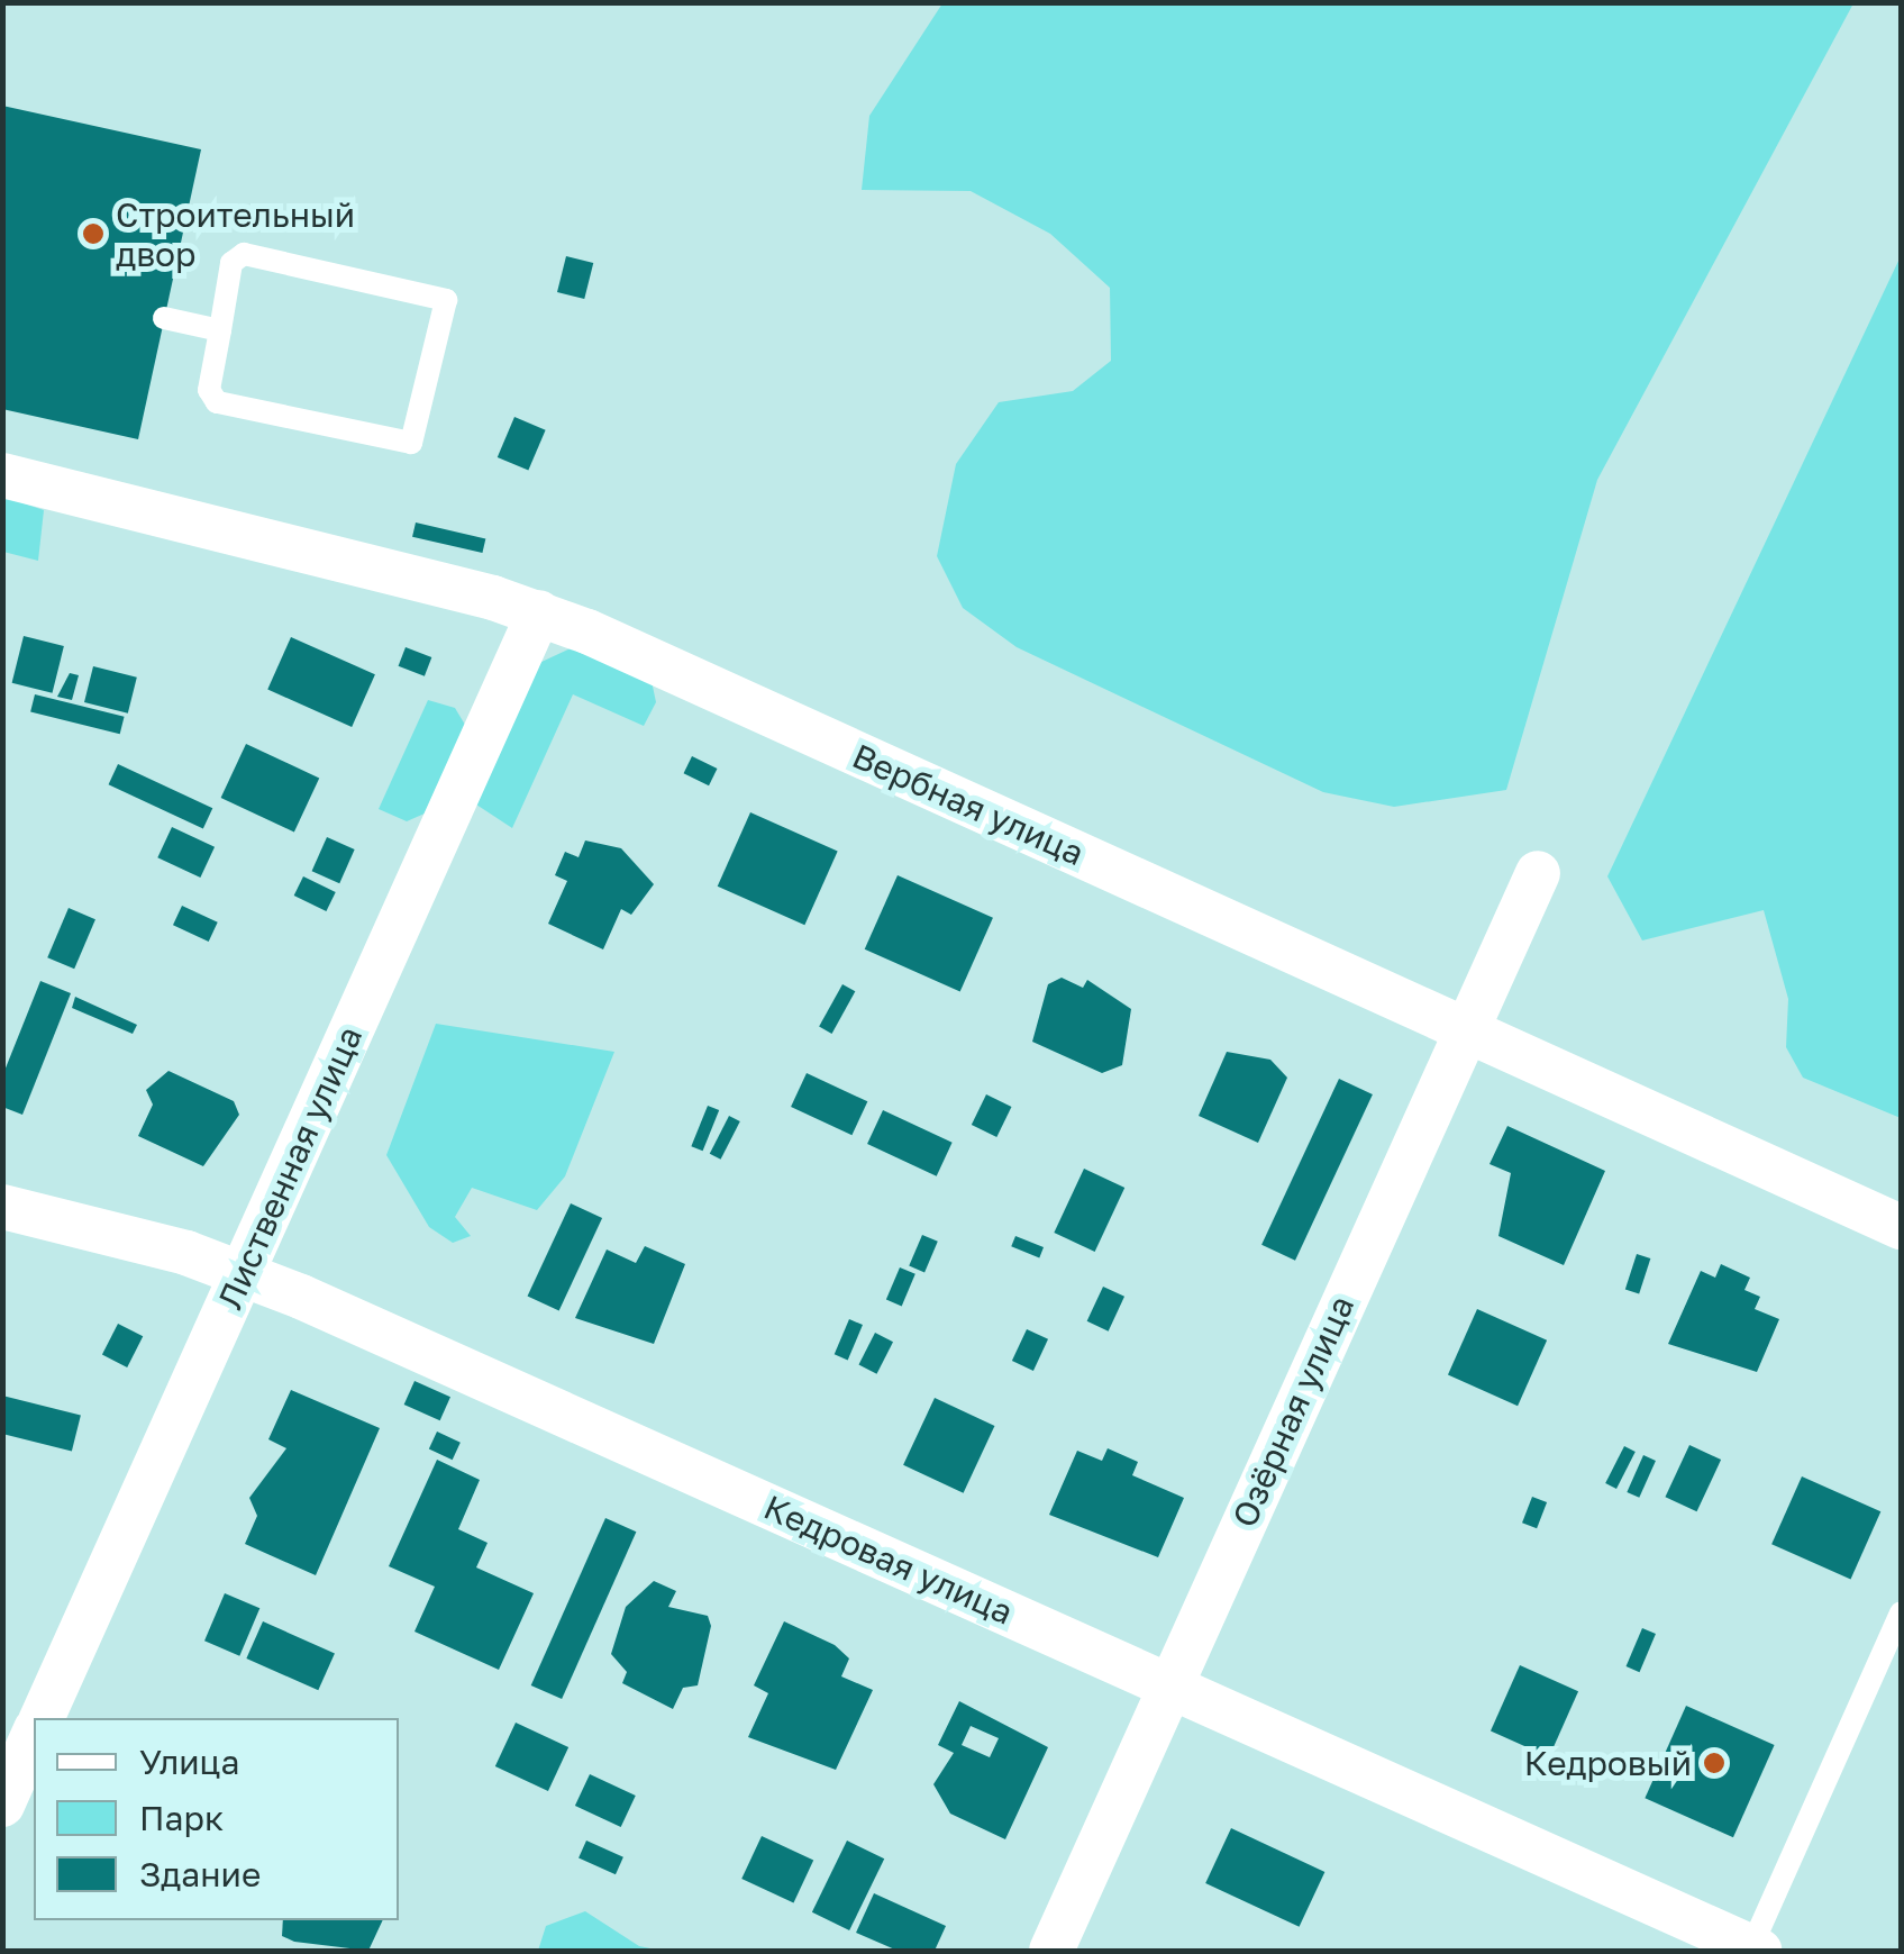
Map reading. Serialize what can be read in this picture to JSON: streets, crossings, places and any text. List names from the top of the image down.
{
  "streets": {
    "street": [
      "Вербная улица",
      "Лиственная улица",
      "Озёрная улица",
      "Кедровая улица"
    ]
  },
  "crossings": [
    ["Вербная улица", "Лиственная улица"],
    ["Вербная улица", "Озёрная улица"],
    ["Лиственная улица", "Кедровая улица"],
    ["Озёрная улица", "Кедровая улица"]
  ],
  "places": ["Строительный двор", "Кедровый"],
  "legend": ["Улица", "Парк", "Здание"]
}
